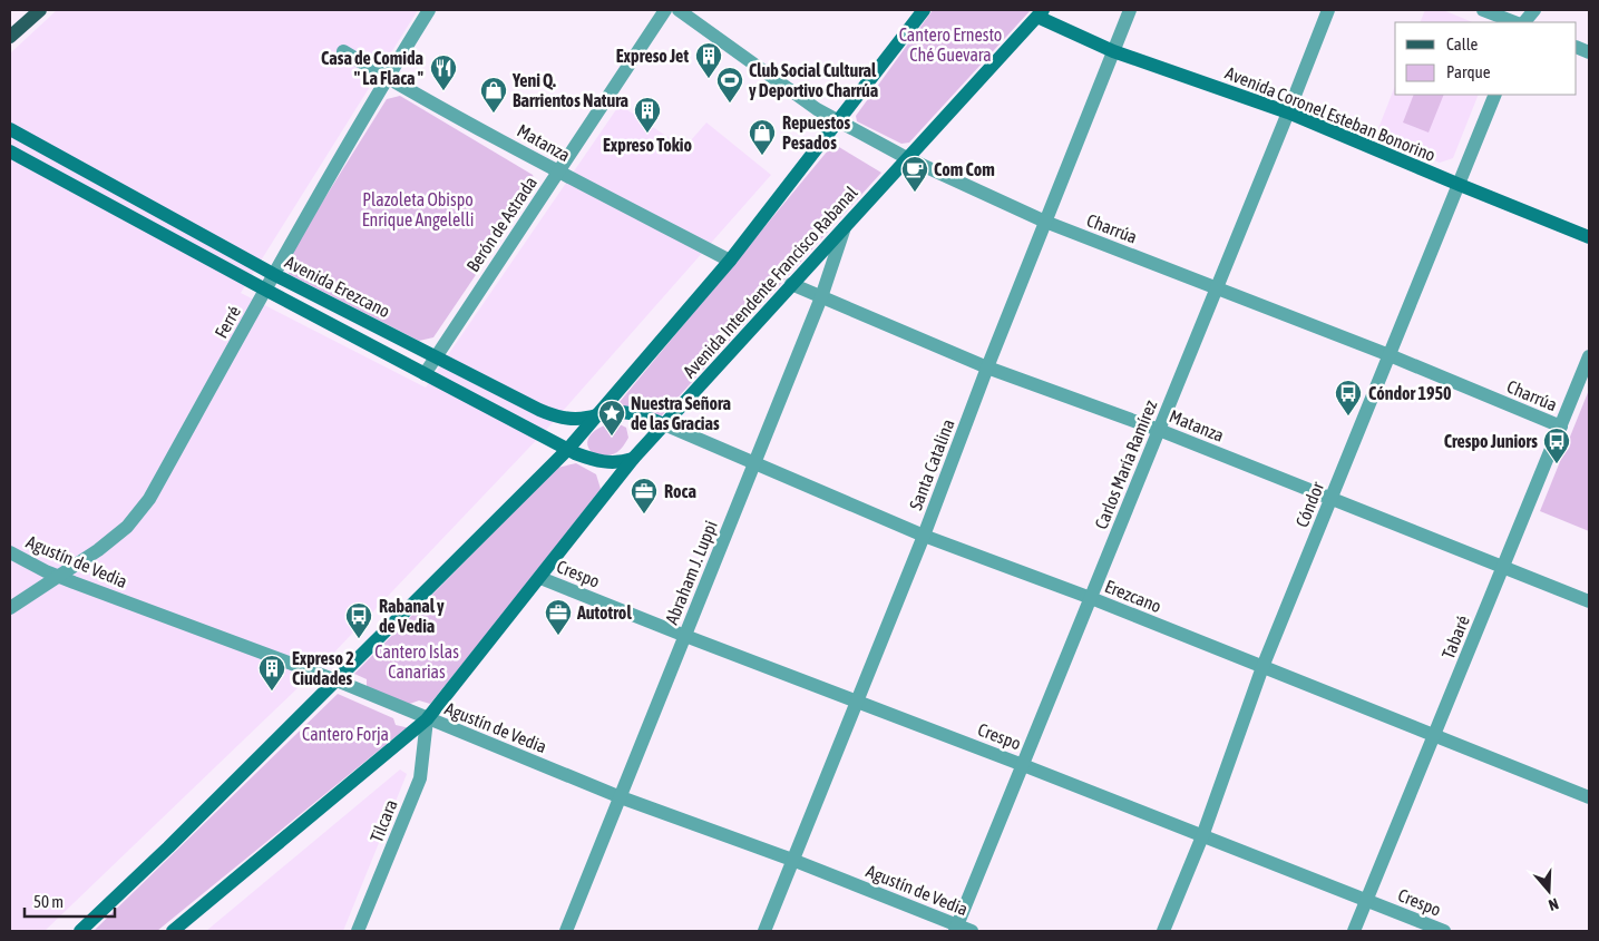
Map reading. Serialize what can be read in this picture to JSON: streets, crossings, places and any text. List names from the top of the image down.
{
  "streets": {
    "main road": ["Avenida Coronel Esteban Bonorino", "Avenida Intendente Francisco Rabanal", "Avenida Erezcano"],
    "street": [
      "Matanza",
      "Berón de Astrada",
      "Charrúa",
      "Ferré",
      "Santa Catalina",
      "Carlos María Ramírez",
      "Cóndor",
      "Agustín de Vedia",
      "Abraham J. Luppi",
      "Crespo",
      "Erezcano",
      "Tabaré",
      "Tilcara"
    ]
  },
  "crossings": [
    ["Avenida Coronel Esteban Bonorino", "Avenida Intendente Francisco Rabanal"],
    ["Avenida Coronel Esteban Bonorino", "Santa Catalina"],
    ["Avenida Coronel Esteban Bonorino", "Carlos María Ramírez"],
    ["Avenida Coronel Esteban Bonorino", "Cóndor"],
    ["Matanza", "Berón de Astrada"],
    ["Matanza", "Avenida Intendente Francisco Rabanal"],
    ["Matanza", "Ferré"],
    ["Matanza", "Santa Catalina"],
    ["Matanza", "Carlos María Ramírez"],
    ["Matanza", "Cóndor"],
    ["Matanza", "Abraham J. Luppi"],
    ["Matanza", "Tabaré"],
    ["Berón de Astrada", "Avenida Erezcano"],
    ["Charrúa", "Avenida Intendente Francisco Rabanal"],
    ["Charrúa", "Santa Catalina"],
    ["Charrúa", "Carlos María Ramírez"],
    ["Charrúa", "Cóndor"],
    ["Charrúa", "Tabaré"],
    ["Avenida Intendente Francisco Rabanal", "Avenida Erezcano"],
    ["Avenida Intendente Francisco Rabanal", "Agustín de Vedia"],
    ["Avenida Intendente Francisco Rabanal", "Abraham J. Luppi"],
    ["Avenida Intendente Francisco Rabanal", "Crespo"],
    ["Avenida Intendente Francisco Rabanal", "Erezcano"],
    ["Avenida Intendente Francisco Rabanal", "Tilcara"],
    ["Avenida Erezcano", "Ferré"],
    ["Avenida Erezcano", "Erezcano"],
    ["Ferré", "Agustín de Vedia"],
    ["Santa Catalina", "Agustín de Vedia"],
    ["Santa Catalina", "Crespo"],
    ["Santa Catalina", "Erezcano"],
    ["Carlos María Ramírez", "Agustín de Vedia"],
    ["Carlos María Ramírez", "Crespo"],
    ["Carlos María Ramírez", "Erezcano"],
    ["Cóndor", "Crespo"],
    ["Cóndor", "Erezcano"],
    ["Agustín de Vedia", "Abraham J. Luppi"],
    ["Agustín de Vedia", "Tilcara"],
    ["Abraham J. Luppi", "Crespo"],
    ["Abraham J. Luppi", "Erezcano"],
    ["Crespo", "Tabaré"],
    ["Erezcano", "Tabaré"]
  ],
  "parks": [
    "Cantero Ernesto Ché Guevara",
    "Plazoleta Obispo Enrique Angelelli",
    "Cantero Islas Canarias",
    "Cantero Forja"
  ],
  "places": {
    "building": ["Expreso Jet", "Expreso Tokio", "Expreso 2 Ciudades"],
    "restaurant": ["Casa de Comida '' La Flaca ''"],
    "sports": ["Club Social Cultural y Deportivo Charrúa"],
    "shop": ["Yeni Q. Barrientos Natura", "Repuestos Pesados"],
    "cafe": ["Com Com"],
    "bus stop": ["Cóndor 1950", "Crespo Juniors", "Rabanal y de Vedia"],
    "place": ["Nuestra Señora de las Gracias"],
    "office": ["Roca", "Autotrol"]
  },
  "legend": ["Calle", "Parque"],
  "scale_bar": "50 m",
  "north": "bottom"
}
